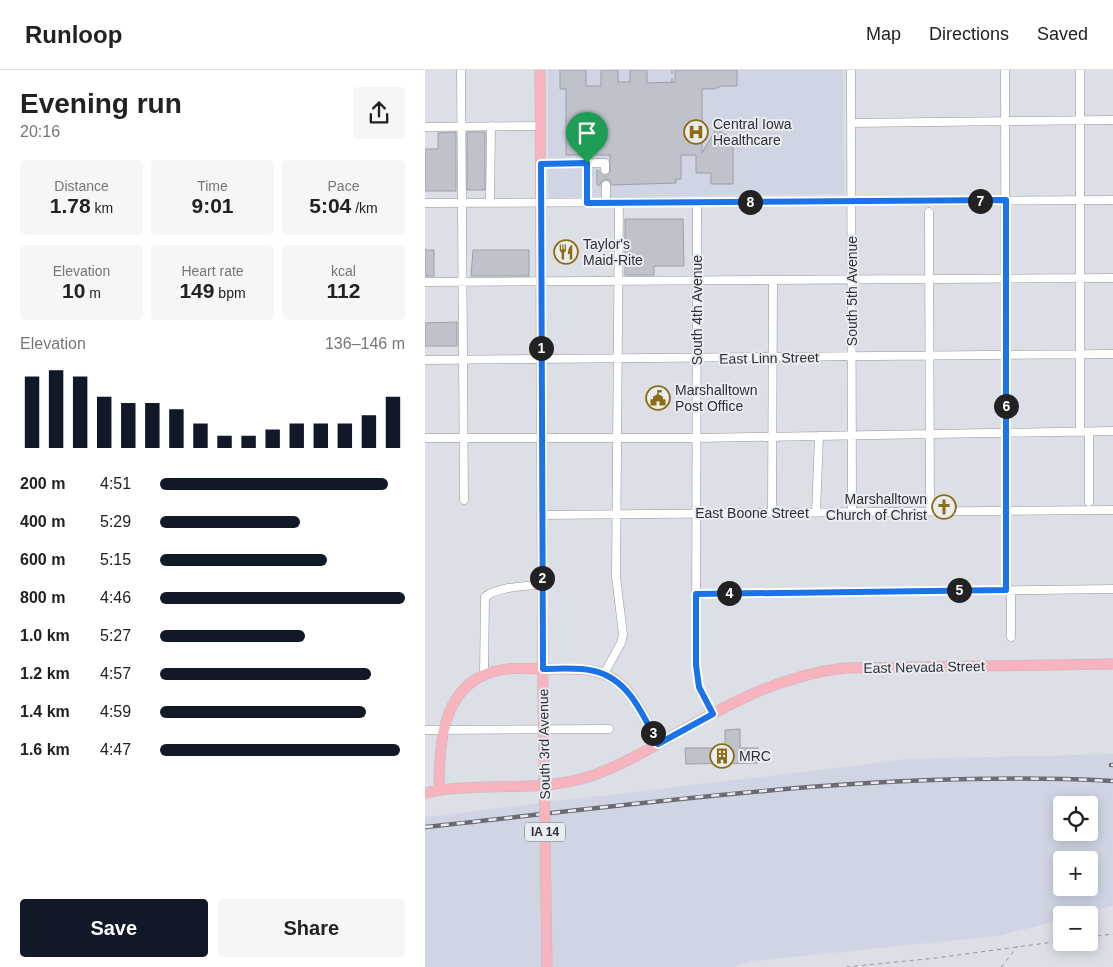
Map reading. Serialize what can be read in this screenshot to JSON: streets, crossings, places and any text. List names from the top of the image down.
{
  "streets": {
    "main road": ["East Nevada Street", "South 3rd Avenue", "IA 14"],
    "street": [
      "South 5th Avenue",
      "South 4th Avenue",
      "East Linn Street",
      "East Boone Street"
    ]
  },
  "crossings": [
    ["South 5th Avenue", "East Linn Street"],
    ["South 5th Avenue", "East Boone Street"],
    ["South 4th Avenue", "East Linn Street"],
    ["South 4th Avenue", "East Boone Street"],
    ["South 4th Avenue", "East Nevada Street"],
    ["East Linn Street", "South 3rd Avenue"],
    ["East Boone Street", "South 3rd Avenue"]
  ],
  "places": {
    "hospital": ["Central Iowa Healthcare"],
    "restaurant": ["Taylor's Maid-Rite"],
    "public building": ["Marshalltown Post Office"],
    "church": ["Marshalltown Church of Christ"],
    "building": ["MRC"]
  },
  "page": {
    "header": "Runloop",
    "nav": ["Map", "Directions", "Saved"],
    "heading": ["Evening run", "20:16"],
    "stats": [
      ["Distance", "1.78 km"],
      ["Time", "9:01"],
      ["Pace", "5:04 /km"],
      ["Elevation", "10 m"],
      ["Heart rate", "149 bpm"],
      ["kcal", "112"]
    ],
    "pins": [
      "7",
      "8",
      "1",
      "6",
      "2",
      "5",
      "4",
      "3"
    ],
    "chart": ["Elevation", "136–146 m"],
    "list": [
      {
        "name": "200 m",
        "note": "4:51"
      },
      {
        "name": "400 m",
        "note": "5:29"
      },
      {
        "name": "600 m",
        "note": "5:15"
      },
      {
        "name": "800 m",
        "note": "4:46"
      },
      {
        "name": "1.0 km",
        "note": "5:27"
      },
      {
        "name": "1.2 km",
        "note": "4:57"
      },
      {
        "name": "1.4 km",
        "note": "4:59"
      },
      {
        "name": "1.6 km",
        "note": "4:47"
      }
    ],
    "map_buttons": ["+", "−"],
    "buttons": ["Save", "Share"]
  }
}
